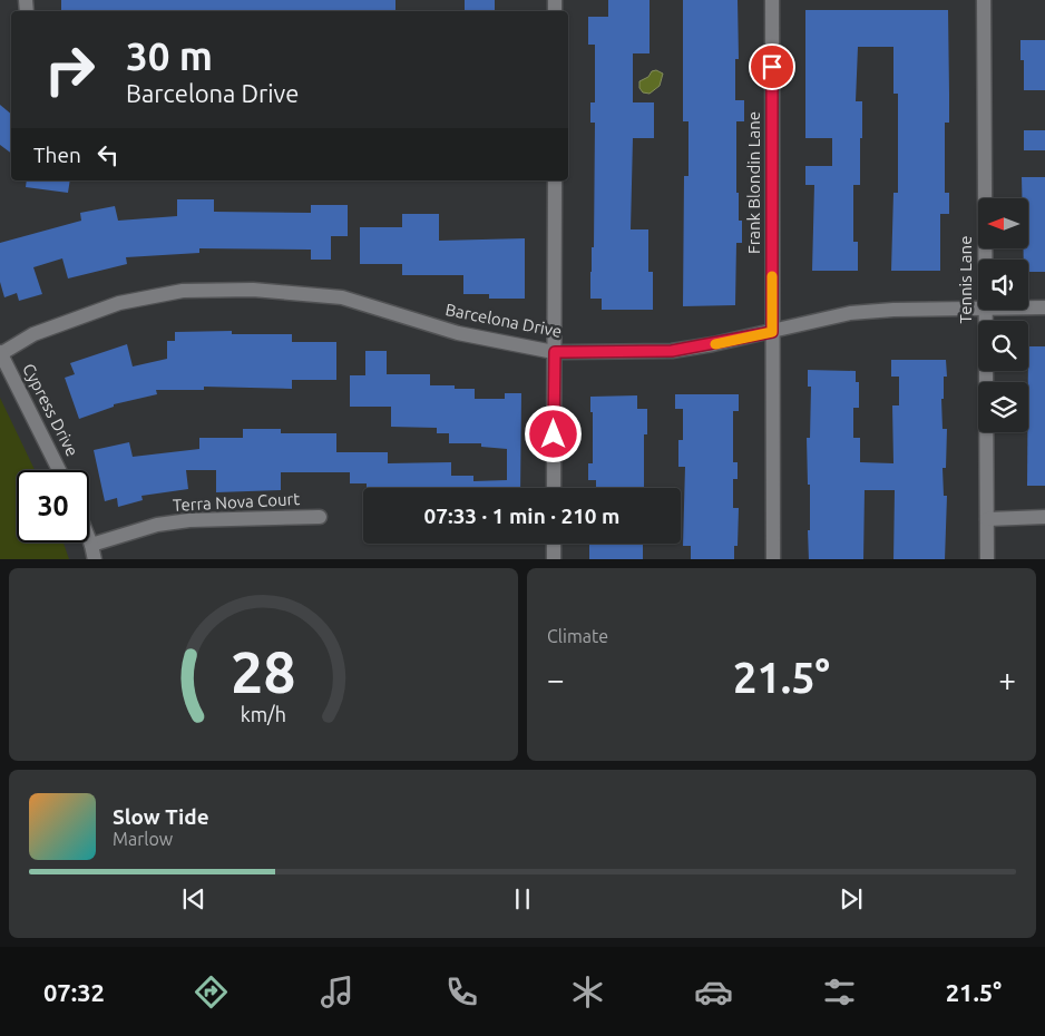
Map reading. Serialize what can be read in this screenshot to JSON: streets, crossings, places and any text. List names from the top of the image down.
{
  "streets": {
    "street": [
      "Frank Blondin Lane",
      "Tennis Lane",
      "Barcelona Drive",
      "Cypress Drive",
      "Terra Nova Court"
    ]
  },
  "crossings": [
    ["Frank Blondin Lane", "Barcelona Drive"],
    ["Barcelona Drive", "Cypress Drive"]
  ],
  "north": "left",
  "page": {
    "turn": ["30 m", "Barcelona Drive"],
    "then": "Then",
    "limit": "30",
    "trip": "07:33 · 1 min · 210 m",
    "tile": "Climate",
    "heat": ["−", "21.5°", "+"],
    "song": ["Slow Tide", "Marlow"],
    "tabs": ["07:32", "21.5°"],
    "gauge": ["28", "km/h"]
  }
}
